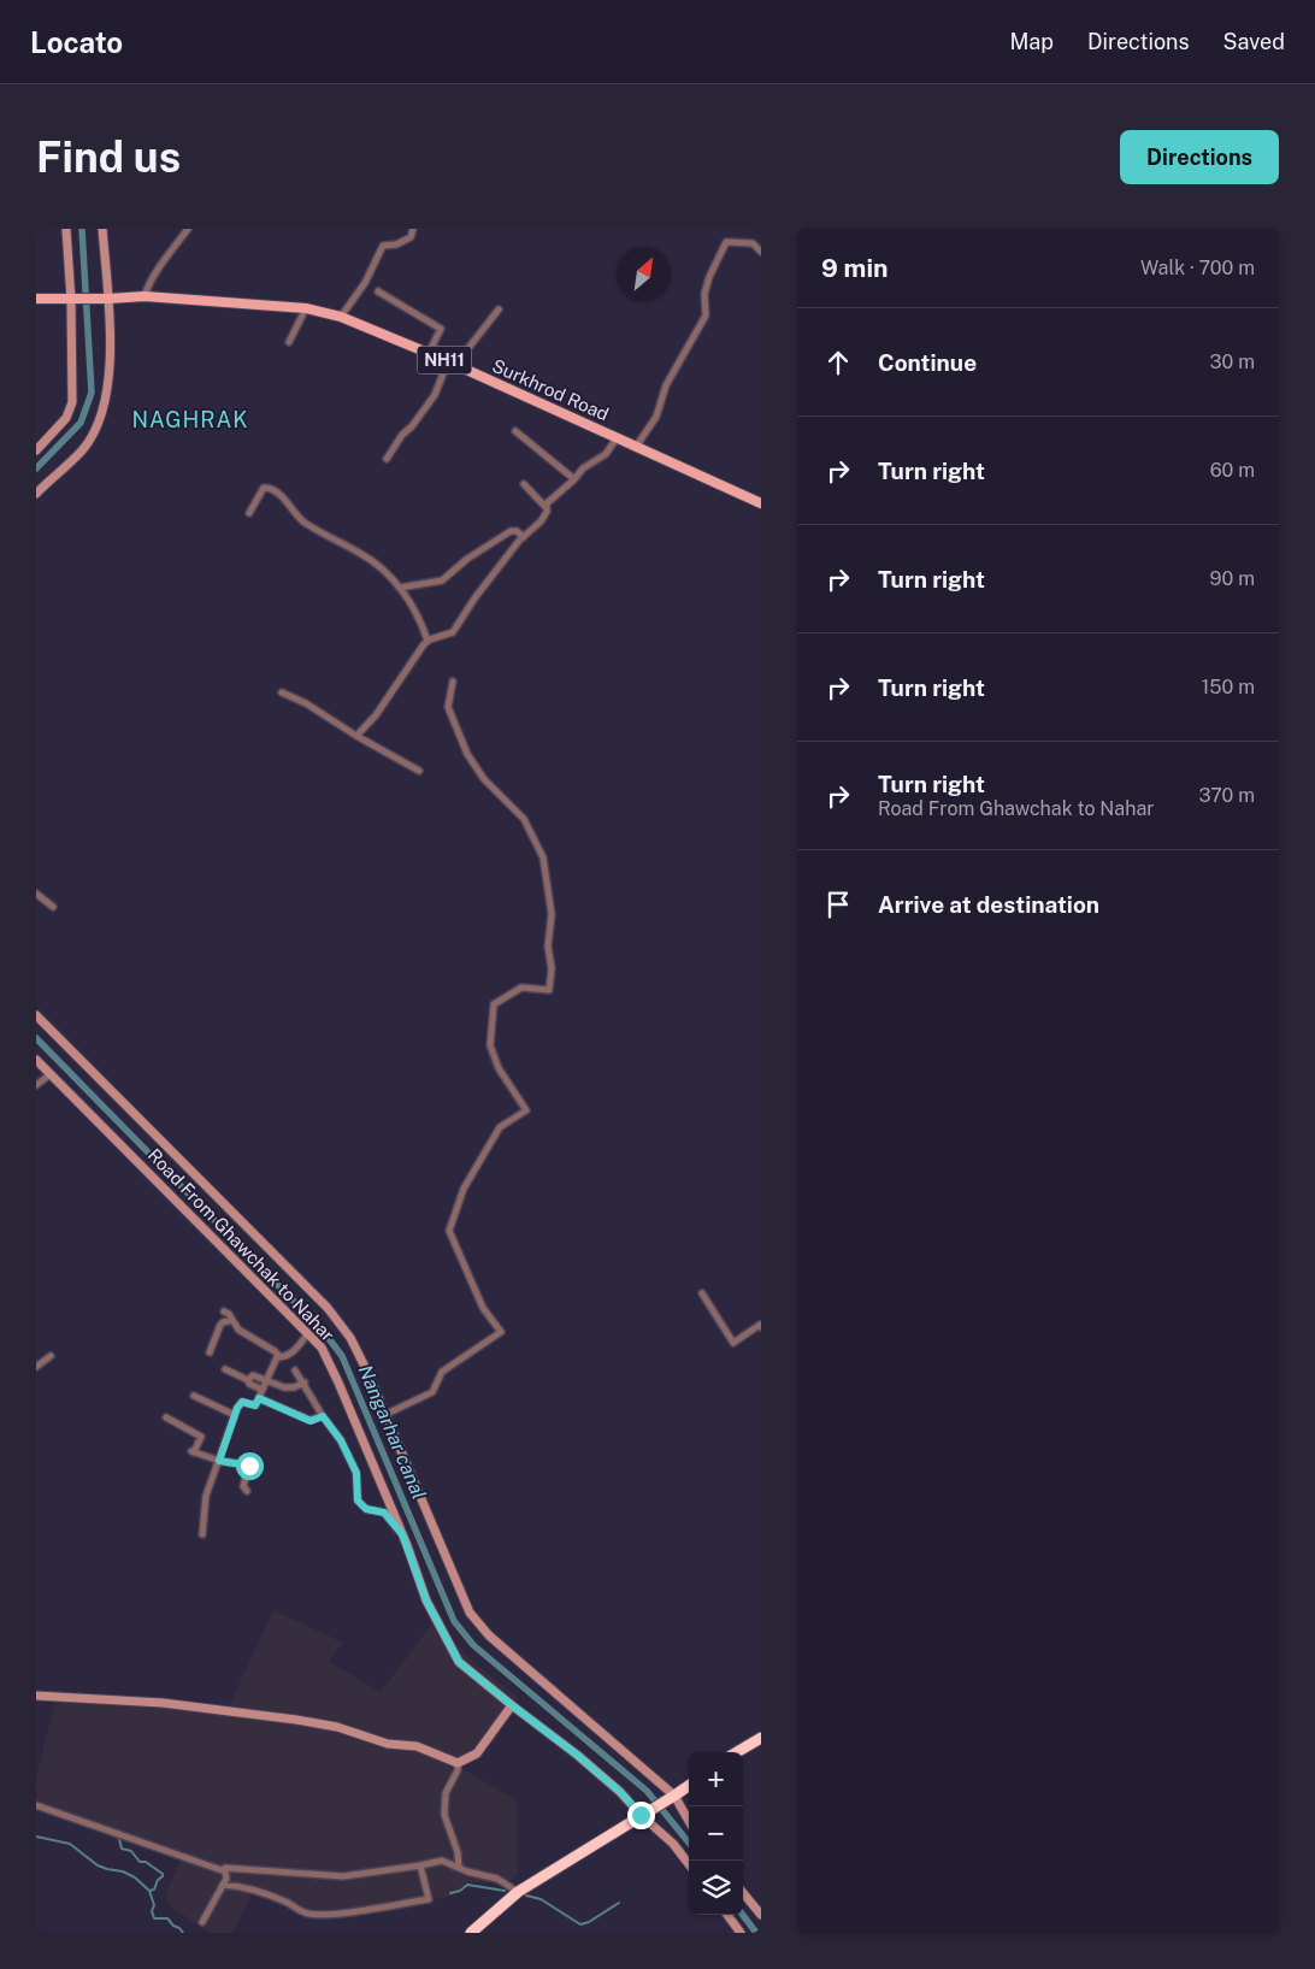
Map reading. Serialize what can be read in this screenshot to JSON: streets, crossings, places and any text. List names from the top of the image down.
{
  "streets": {
    "main road": ["NH11", "Surkhrod Road"],
    "street": ["Road From Ghawchak to Nahar"]
  },
  "districts": ["NAGHRAK"],
  "water": ["Nangarhar canal"],
  "north": "top right",
  "page": {
    "header": "Locato",
    "nav": ["Map", "Directions", "Saved"],
    "buttons": "Directions",
    "title": "Find us",
    "heading": ["9 min", "Walk · 700 m"],
    "list": [
      ["Continue", "30 m"],
      ["Turn right", "60 m"],
      ["Turn right", "90 m"],
      ["Turn right", "150 m"],
      ["Turn right", "Road From Ghawchak to Nahar", "370 m"],
      "Arrive at destination"
    ],
    "map_buttons": ["+", "−"]
  }
}
